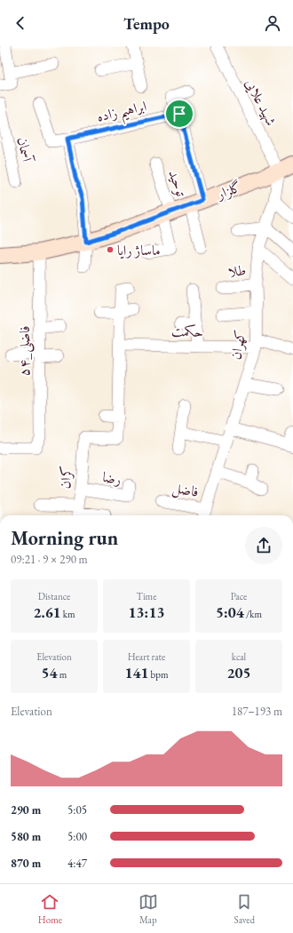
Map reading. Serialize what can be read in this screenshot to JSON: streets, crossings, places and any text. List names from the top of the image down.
{
  "streets": {
    "main road": ["گلزار"],
    "street": [
      "شهید علایی",
      "ابراهیم زاده",
      "آسمان",
      "توحید",
      "طلا",
      "حکمت",
      "کهران",
      "۵۴_فاضلی",
      "کران",
      "رضا",
      "فاضل"
    ]
  },
  "crossings": [
    ["شهید علایی", "گلزار"],
    ["شهید علایی", "کهران"],
    ["توحید", "گلزار"],
    ["گلزار", "کهران"],
    ["گلزار", "۵۴_فاضلی"],
    ["طلا", "کهران"],
    ["حکمت", "کهران"],
    ["کهران", "فاضل"],
    ["کران", "رضا"]
  ],
  "places": ["ماساژ رایا"],
  "page": {
    "header": "Tempo",
    "heading": ["Morning run", "09:21 · 9 × 290 m"],
    "stats": [
      ["Distance", "2.61 km"],
      ["Time", "13:13"],
      ["Pace", "5:04 /km"],
      ["Elevation", "54 m"],
      ["Heart rate", "141 bpm"],
      ["kcal", "205"]
    ],
    "chart": ["Elevation", "187–193 m"],
    "list": [
      {
        "name": "290 m",
        "note": "5:05"
      },
      {
        "name": "580 m",
        "note": "5:00"
      },
      {
        "name": "870 m",
        "note": "4:47"
      }
    ],
    "tabs": ["Home", "Map", "Saved"]
  }
}
